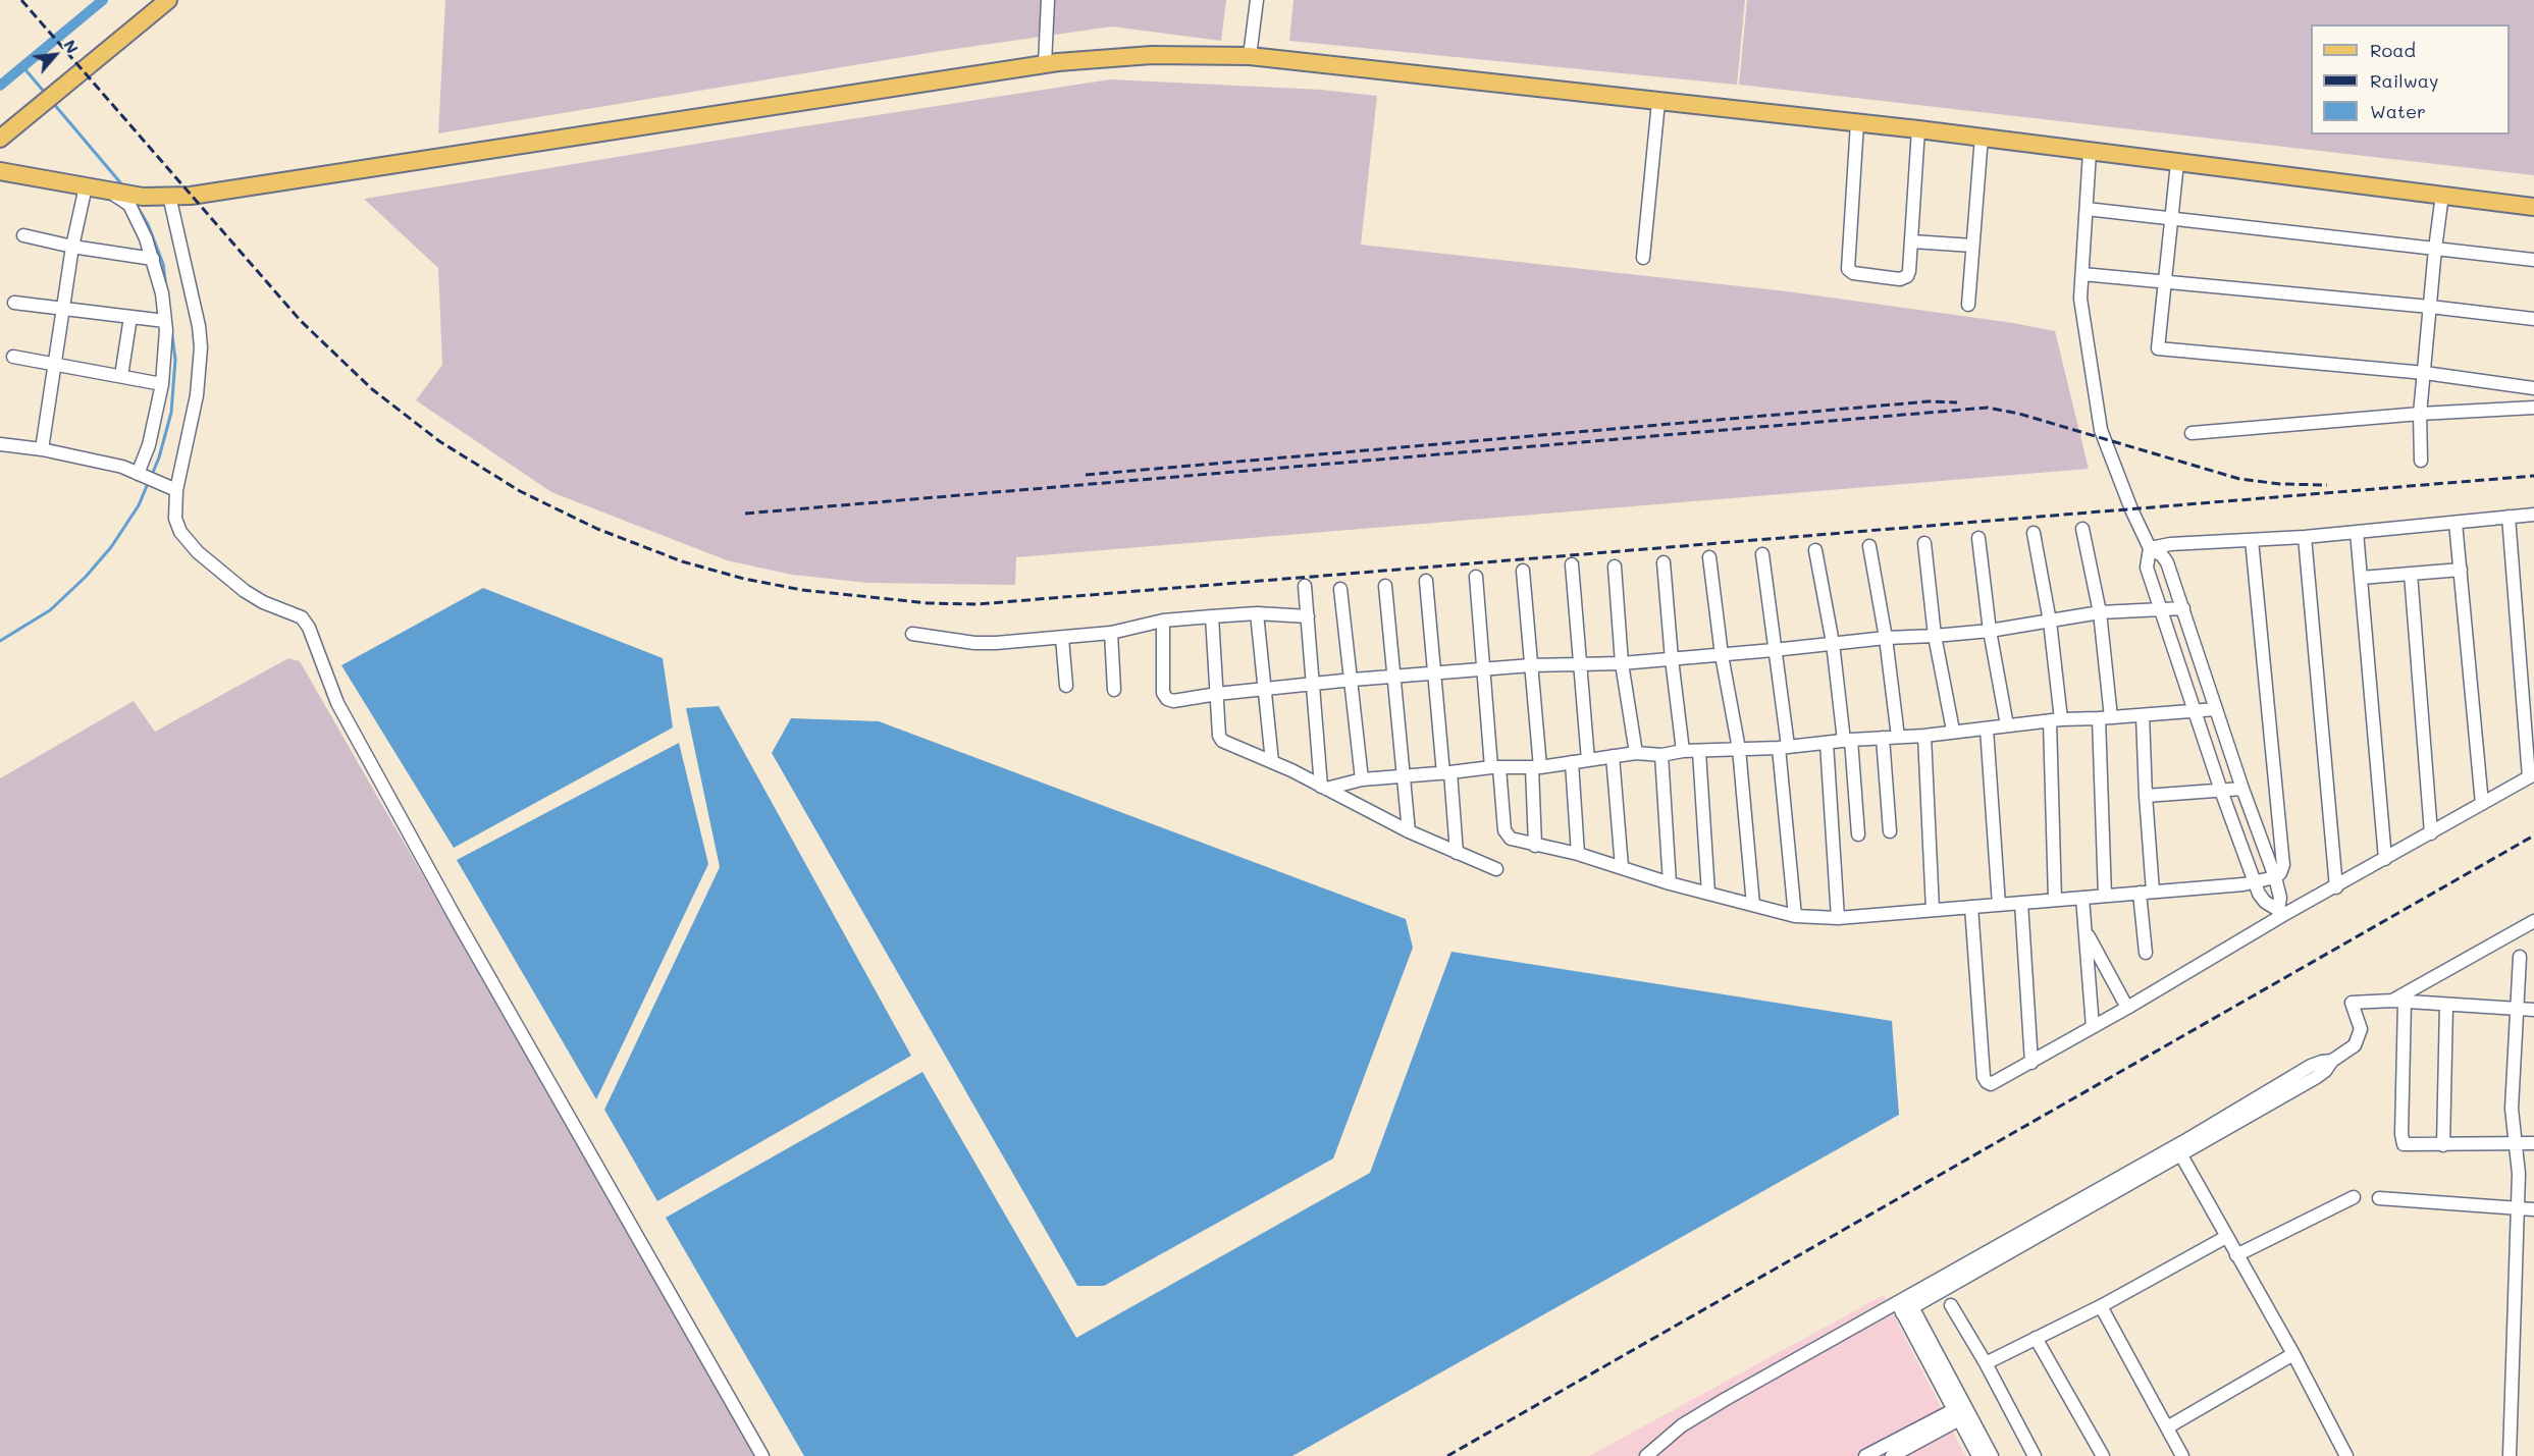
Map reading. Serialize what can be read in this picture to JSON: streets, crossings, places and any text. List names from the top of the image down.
{
  "legend": ["Road", "Railway", "Water"],
  "north": "top right"
}
